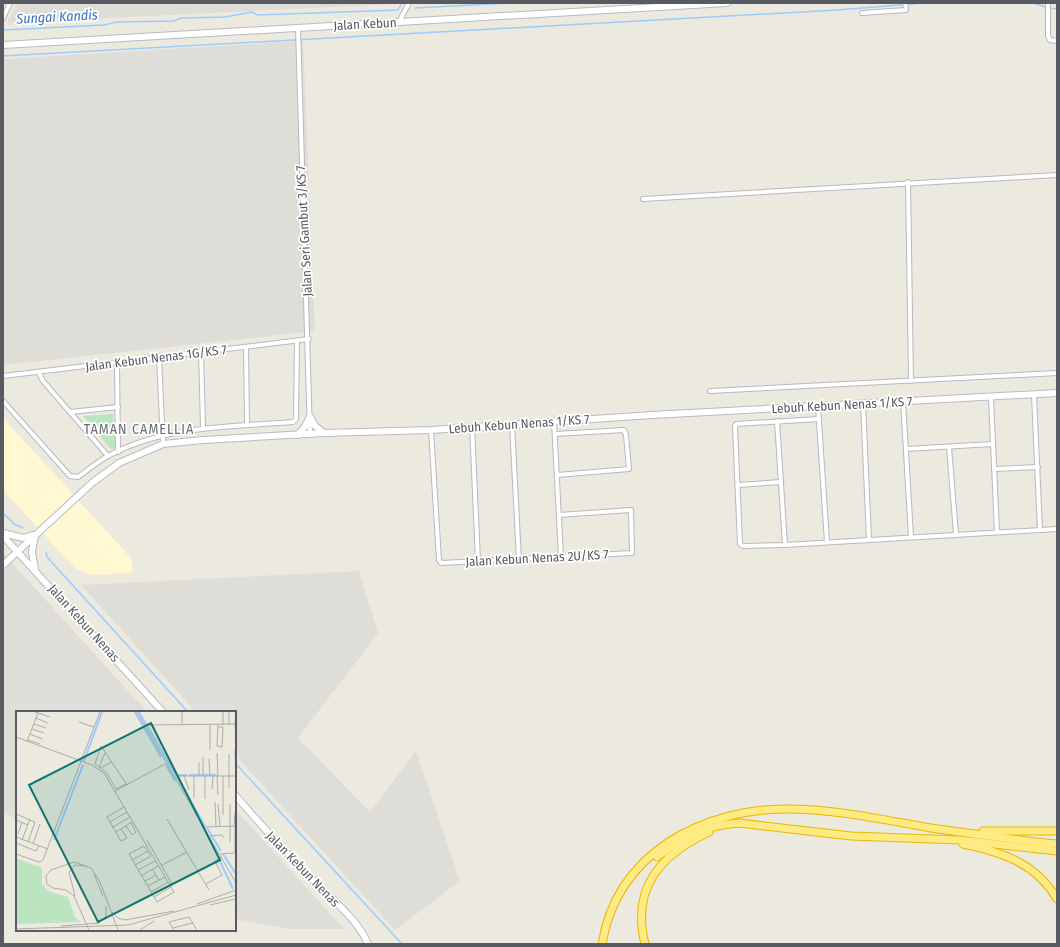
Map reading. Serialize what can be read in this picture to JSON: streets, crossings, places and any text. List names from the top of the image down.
{
  "streets": {
    "street": [
      "Jalan Kebun",
      "Jalan Seri Gambut 3/KS 7",
      "Jalan Kebun Nenas 1G/KS 7",
      "Lebuh Kebun Nenas 1/KS 7",
      "Jalan Kebun Nenas 2U/KS 7",
      "Jalan Kebun Nenas"
    ]
  },
  "crossings": [
    ["Jalan Kebun", "Jalan Seri Gambut 3/KS 7"],
    ["Jalan Seri Gambut 3/KS 7", "Jalan Kebun Nenas 1G/KS 7"],
    ["Jalan Seri Gambut 3/KS 7", "Lebuh Kebun Nenas 1/KS 7"],
    ["Lebuh Kebun Nenas 1/KS 7", "Jalan Kebun Nenas 2U/KS 7"],
    ["Lebuh Kebun Nenas 1/KS 7", "Jalan Kebun Nenas"]
  ],
  "districts": ["TAMAN CAMELLIA"],
  "water": ["Sungai Kandis"]
}
